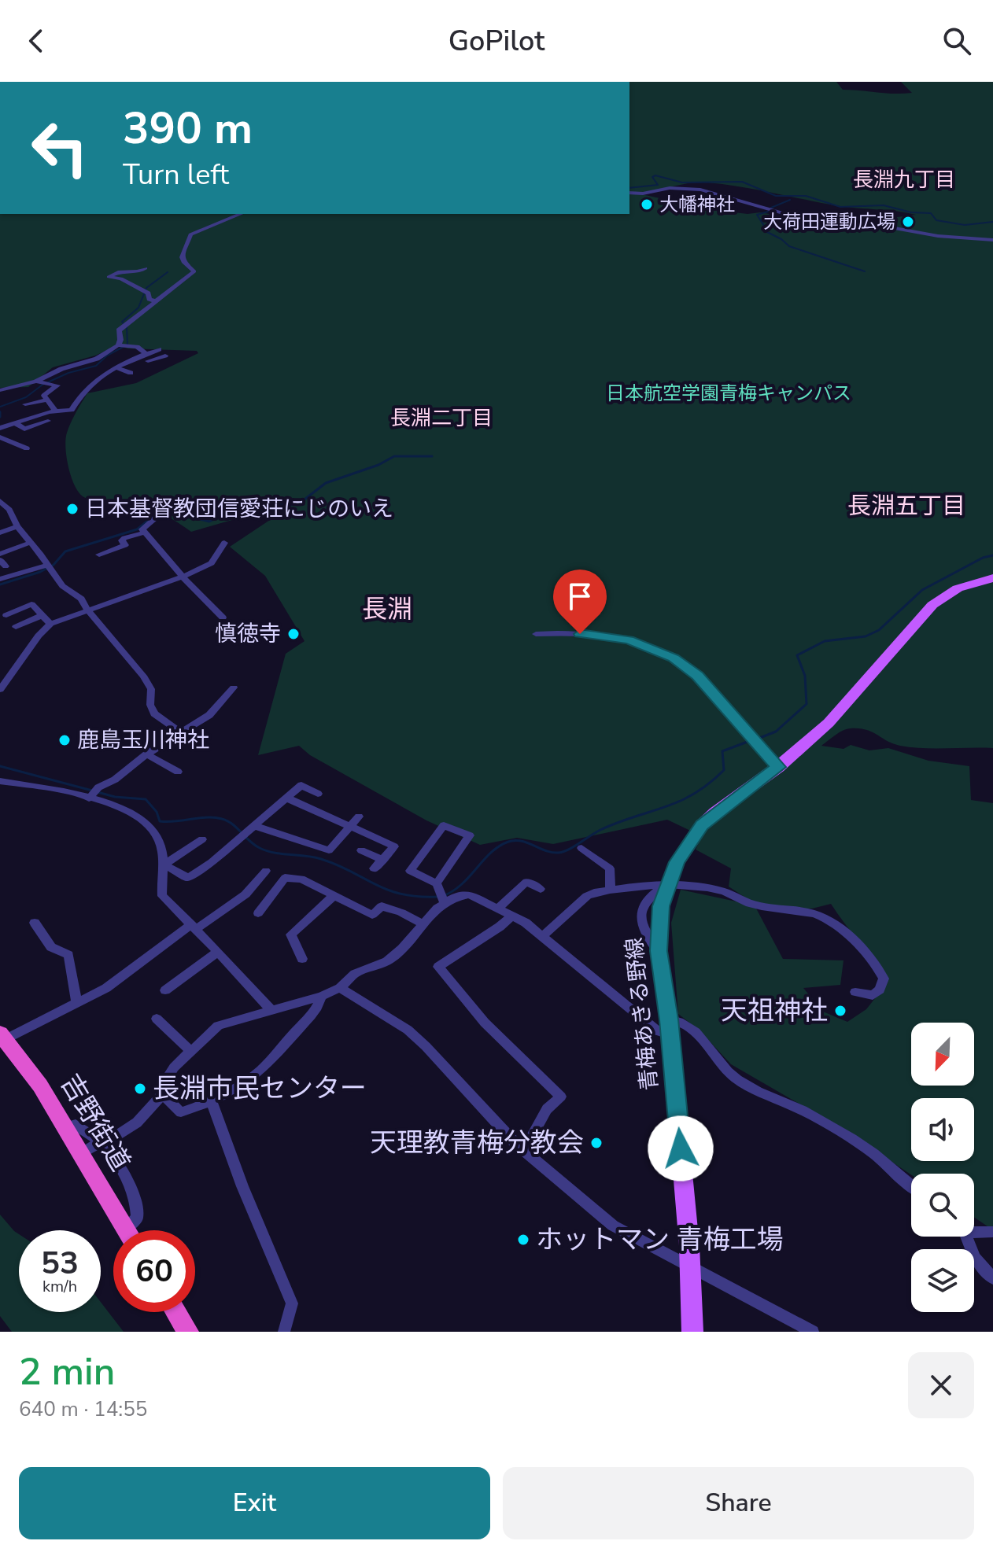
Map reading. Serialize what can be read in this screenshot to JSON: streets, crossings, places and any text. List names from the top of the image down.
{
  "streets": {
    "highway": ["吉野街道"],
    "main road": ["青梅あきる野線"]
  },
  "districts": [
    "長淵九丁目",
    "長淵二丁目",
    "長淵五丁目",
    "長淵"
  ],
  "parks": ["日本航空学園青梅キャンパス"],
  "places": [
    "大幡神社",
    "大荷田運動広場",
    "日本基督教団信愛荘にじのいえ",
    "慎徳寺",
    "鹿島玉川神社",
    "天祖神社",
    "長淵市民センター",
    "天理教青梅分教会",
    "ホットマン 青梅工場"
  ],
  "north": "bottom left",
  "page": {
    "header": "GoPilot",
    "turn": ["390 m", "Turn left"],
    "speed": "53 km/h",
    "limit": "60",
    "heading": ["2 min", "640 m · 14:55"],
    "buttons": ["Exit", "Share"]
  }
}
